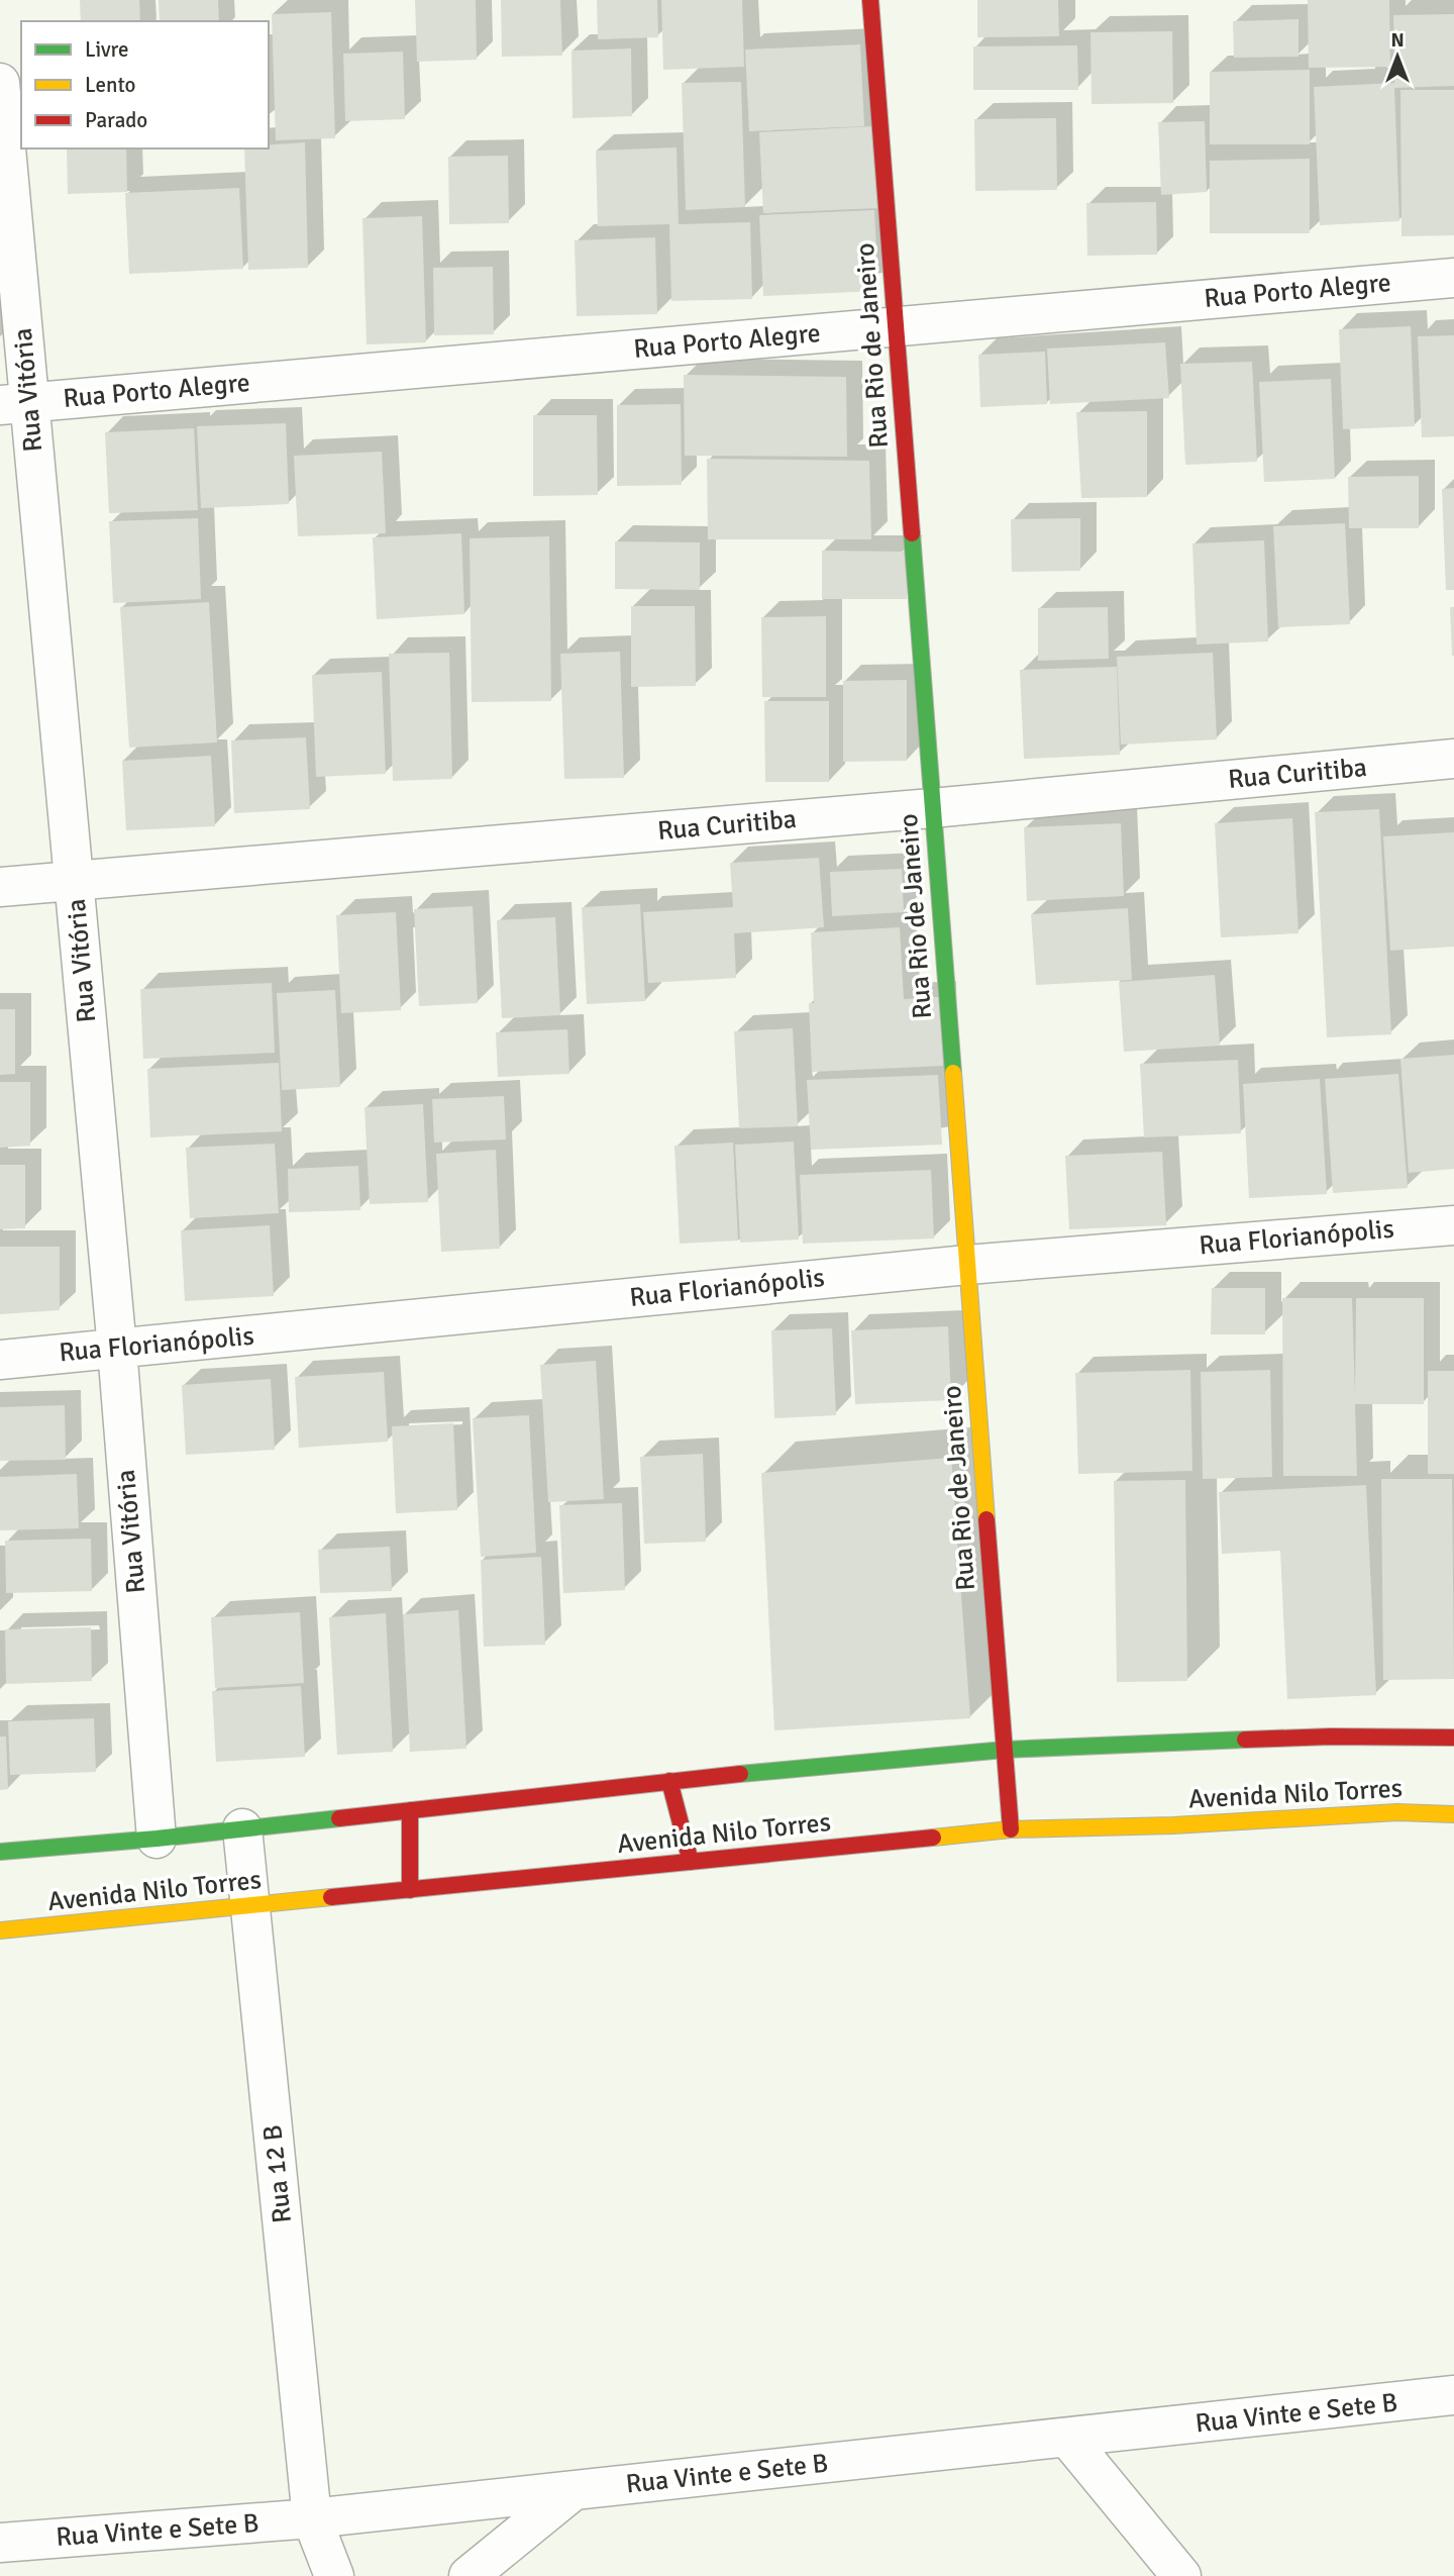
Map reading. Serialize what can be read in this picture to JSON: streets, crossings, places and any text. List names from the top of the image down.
{
  "streets": {
    "main road": ["Rua Rio de Janeiro", "Avenida Nilo Torres"],
    "street": [
      "Rua Porto Alegre",
      "Rua Vitória",
      "Rua Curitiba",
      "Rua Florianópolis",
      "Rua 12 B",
      "Rua Vinte e Sete B"
    ]
  },
  "crossings": [
    ["Rua Porto Alegre", "Rua Rio de Janeiro"],
    ["Rua Porto Alegre", "Rua Vitória"],
    ["Rua Rio de Janeiro", "Rua Curitiba"],
    ["Rua Rio de Janeiro", "Rua Florianópolis"],
    ["Rua Rio de Janeiro", "Avenida Nilo Torres"],
    ["Rua Vitória", "Rua Curitiba"],
    ["Rua Vitória", "Rua Florianópolis"],
    ["Rua Vitória", "Avenida Nilo Torres"],
    ["Avenida Nilo Torres", "Rua 12 B"],
    ["Rua 12 B", "Rua Vinte e Sete B"]
  ],
  "legend": ["Livre", "Lento", "Parado"],
  "north": "top"
}
